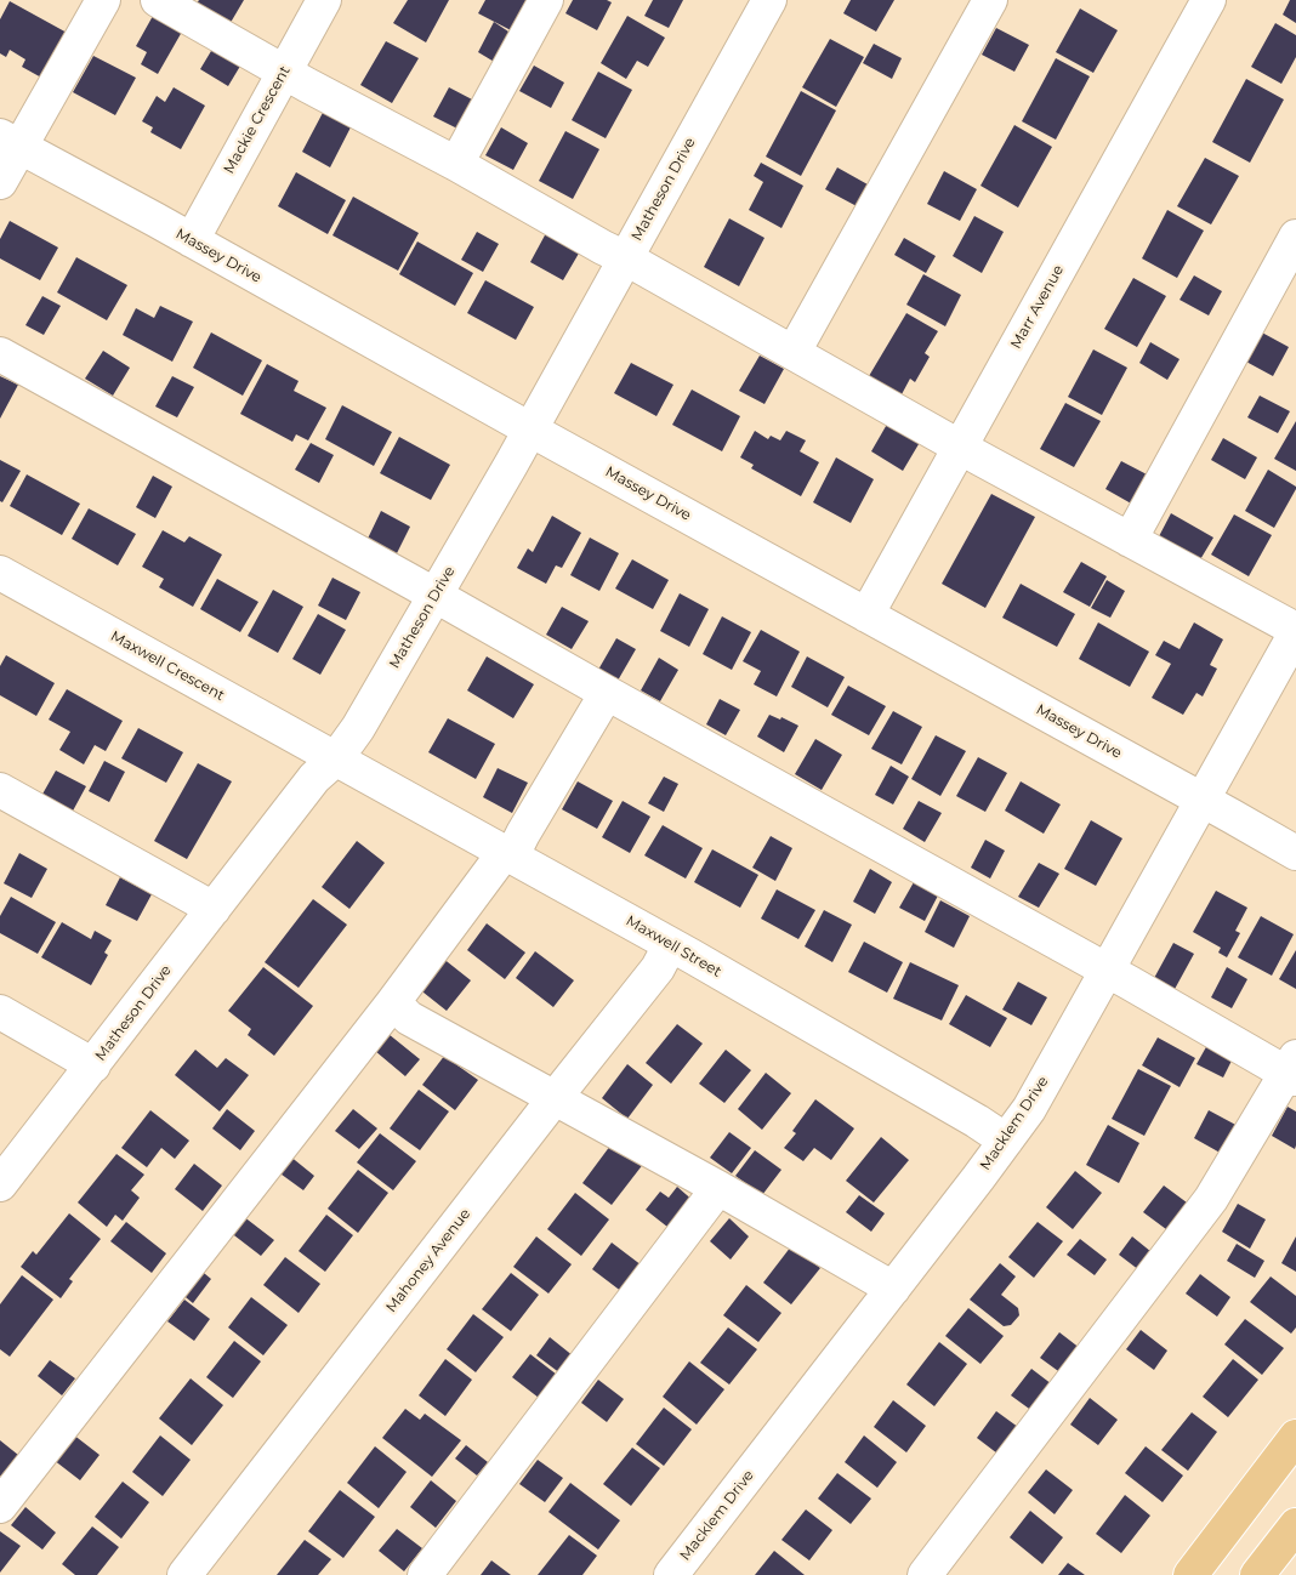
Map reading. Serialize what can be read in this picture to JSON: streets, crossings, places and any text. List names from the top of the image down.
{
  "streets": {
    "street": [
      "Mackie Crescent",
      "Matheson Drive",
      "Massey Drive",
      "Marr Avenue",
      "Maxwell Crescent",
      "Maxwell Street",
      "Macklem Drive",
      "Mahoney Avenue"
    ]
  },
  "crossings": [
    ["Mackie Crescent", "Massey Drive"],
    ["Matheson Drive", "Massey Drive"],
    ["Matheson Drive", "Maxwell Crescent"],
    ["Matheson Drive", "Maxwell Street"],
    ["Massey Drive", "Marr Avenue"],
    ["Massey Drive", "Macklem Drive"],
    ["Maxwell Crescent", "Maxwell Street"],
    ["Maxwell Street", "Macklem Drive"],
    ["Maxwell Street", "Mahoney Avenue"]
  ]
}
